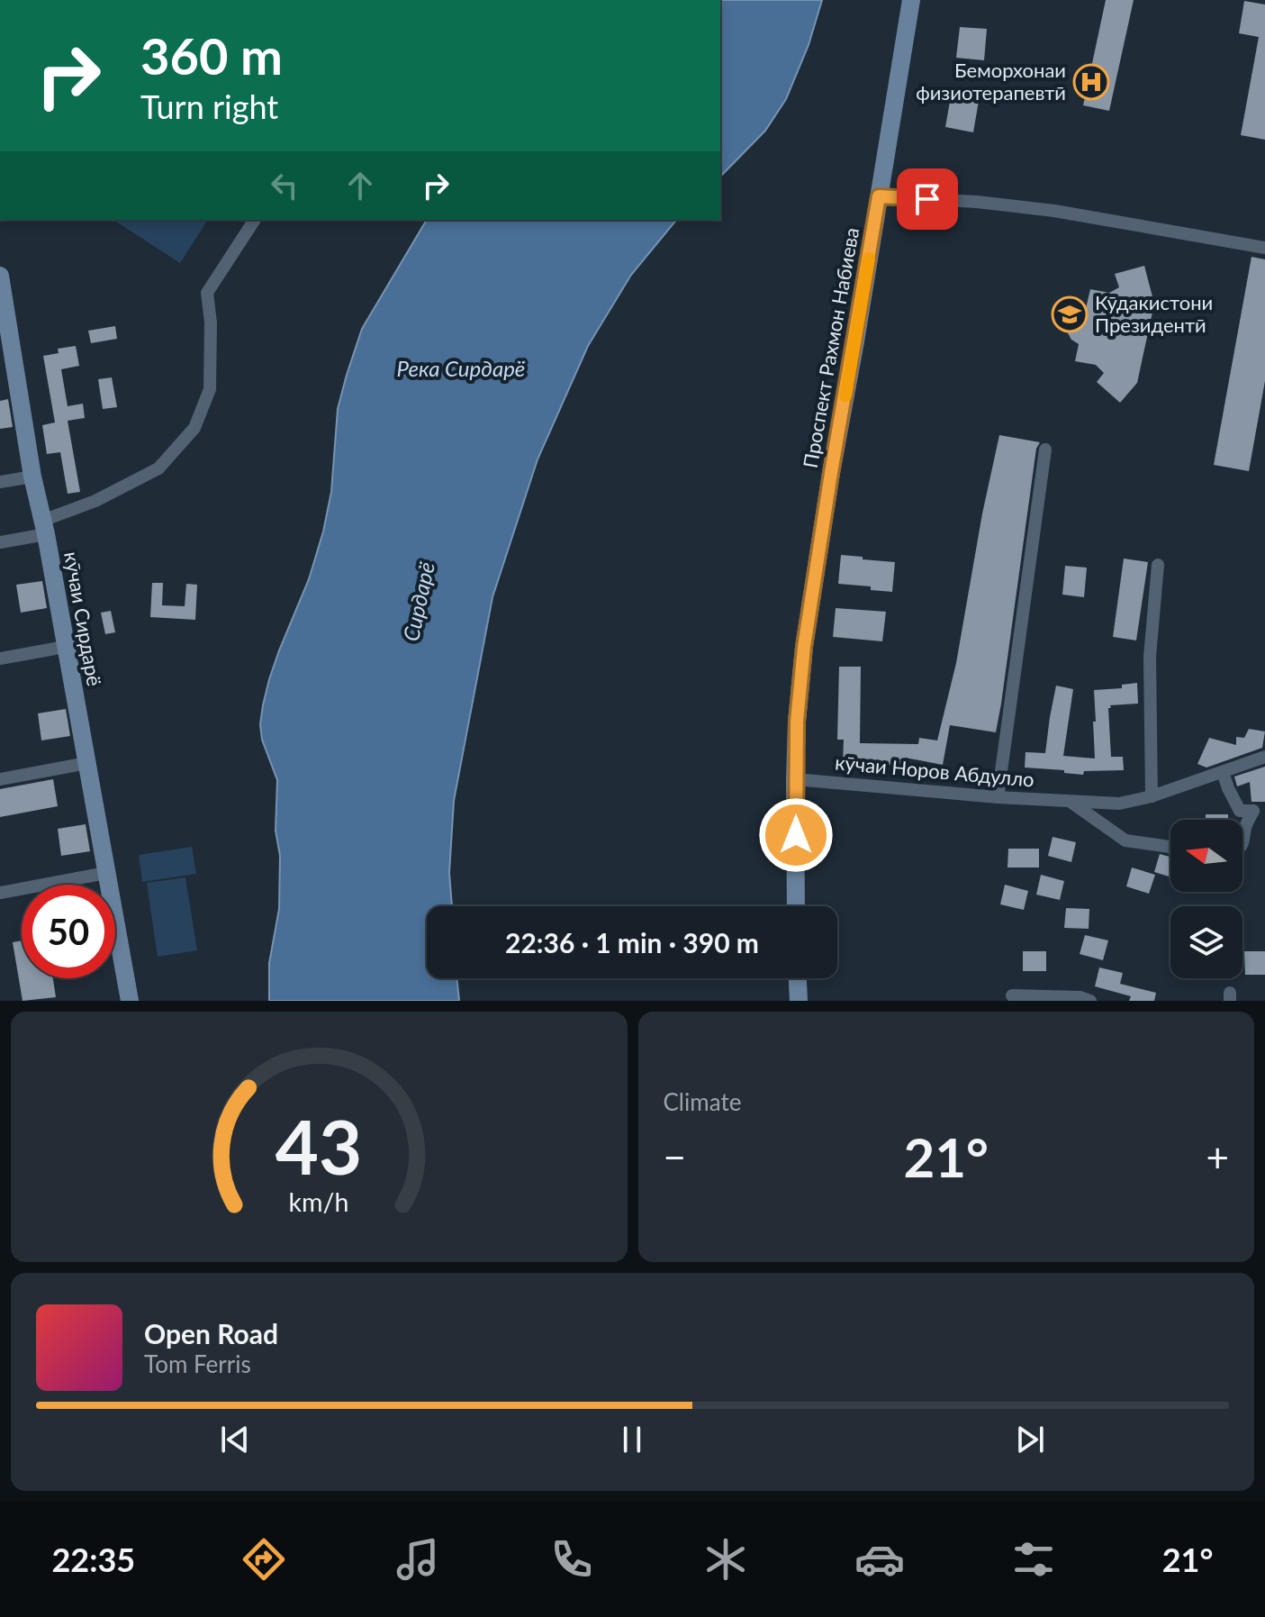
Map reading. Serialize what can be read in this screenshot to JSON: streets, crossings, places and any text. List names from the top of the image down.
{
  "streets": {
    "main road": ["Проспект Рахмон Набиева", "кӯчаи Сирдарё"],
    "street": ["кӯчаи Норов Абдулло"]
  },
  "crossings": [
    ["Проспект Рахмон Набиева", "кӯчаи Норов Абдулло"]
  ],
  "water": ["Река Сирдарё", "Сирдарё"],
  "places": {
    "hospital": ["Беморхонаи физиотерапевтӣ"],
    "school or university": ["Кӯдакистони Президентӣ"]
  },
  "north": "left",
  "page": {
    "turn": ["360 m", "Turn right"],
    "limit": "50",
    "trip": "22:36 · 1 min · 390 m",
    "tile": "Climate",
    "heat": ["−", "21°", "+"],
    "song": ["Open Road", "Tom Ferris"],
    "tabs": ["22:35", "21°"],
    "gauge": ["43", "km/h"]
  }
}
